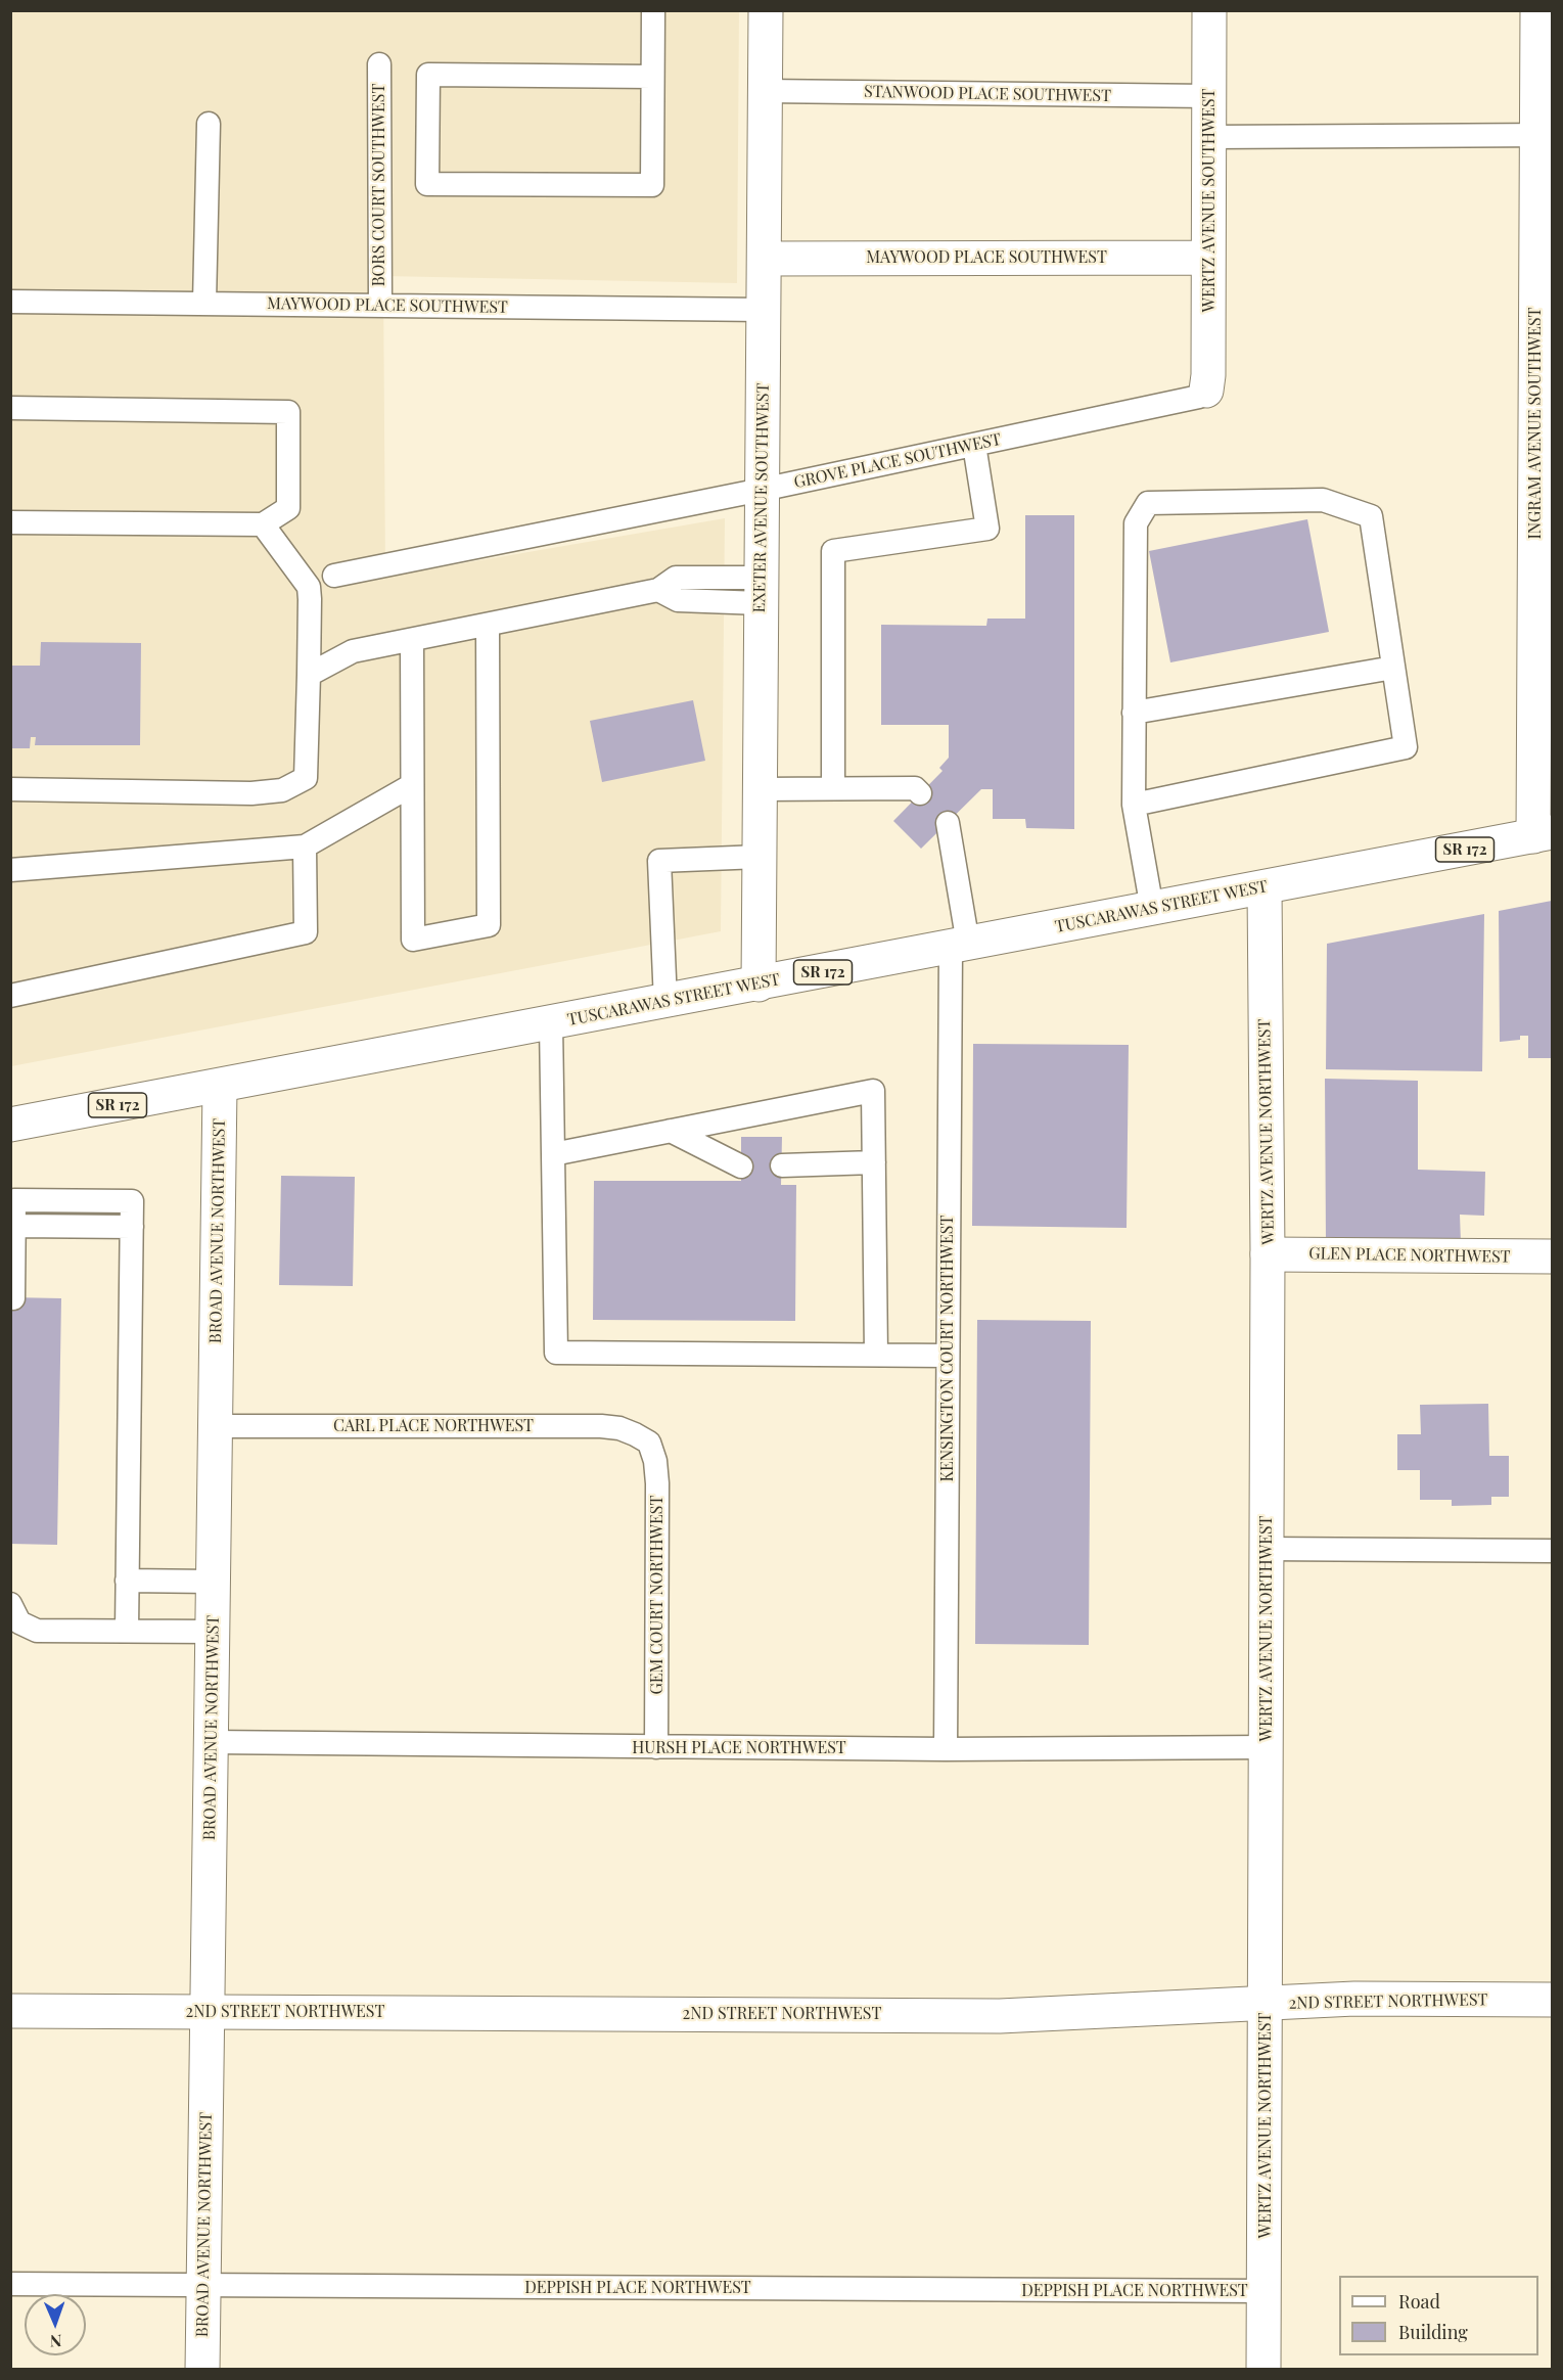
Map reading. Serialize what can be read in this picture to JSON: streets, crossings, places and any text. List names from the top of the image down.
{
  "streets": {
    "street": [
      "WERTZ AVENUE SOUTHWEST",
      "MAYWOOD PLACE SOUTHWEST",
      "INGRAM AVENUE SOUTHWEST",
      "EXETER AVENUE SOUTHWEST",
      "SR 172",
      "TUSCARAWAS STREET WEST",
      "WERTZ AVENUE NORTHWEST",
      "BROAD AVENUE NORTHWEST",
      "GLEN PLACE NORTHWEST",
      "2ND STREET NORTHWEST"
    ],
    "lane": [
      "STANWOOD PLACE SOUTHWEST",
      "BORS COURT SOUTHWEST",
      "GROVE PLACE SOUTHWEST",
      "KENSINGTON COURT NORTHWEST",
      "CARL PLACE NORTHWEST",
      "GEM COURT NORTHWEST",
      "HURSH PLACE NORTHWEST",
      "DEPPISH PLACE NORTHWEST"
    ]
  },
  "crossings": [
    ["STANWOOD PLACE SOUTHWEST", "WERTZ AVENUE SOUTHWEST"],
    ["STANWOOD PLACE SOUTHWEST", "EXETER AVENUE SOUTHWEST"],
    ["BORS COURT SOUTHWEST", "MAYWOOD PLACE SOUTHWEST"],
    ["WERTZ AVENUE SOUTHWEST", "MAYWOOD PLACE SOUTHWEST"],
    ["WERTZ AVENUE SOUTHWEST", "GROVE PLACE SOUTHWEST"],
    ["MAYWOOD PLACE SOUTHWEST", "EXETER AVENUE SOUTHWEST"],
    ["INGRAM AVENUE SOUTHWEST", "TUSCARAWAS STREET WEST"],
    ["GROVE PLACE SOUTHWEST", "EXETER AVENUE SOUTHWEST"],
    ["EXETER AVENUE SOUTHWEST", "TUSCARAWAS STREET WEST"],
    ["TUSCARAWAS STREET WEST", "WERTZ AVENUE NORTHWEST"],
    ["TUSCARAWAS STREET WEST", "BROAD AVENUE NORTHWEST"],
    ["TUSCARAWAS STREET WEST", "KENSINGTON COURT NORTHWEST"],
    ["WERTZ AVENUE NORTHWEST", "GLEN PLACE NORTHWEST"],
    ["WERTZ AVENUE NORTHWEST", "HURSH PLACE NORTHWEST"],
    ["WERTZ AVENUE NORTHWEST", "2ND STREET NORTHWEST"],
    ["WERTZ AVENUE NORTHWEST", "DEPPISH PLACE NORTHWEST"],
    ["BROAD AVENUE NORTHWEST", "CARL PLACE NORTHWEST"],
    ["BROAD AVENUE NORTHWEST", "HURSH PLACE NORTHWEST"],
    ["BROAD AVENUE NORTHWEST", "2ND STREET NORTHWEST"],
    ["BROAD AVENUE NORTHWEST", "DEPPISH PLACE NORTHWEST"],
    ["KENSINGTON COURT NORTHWEST", "HURSH PLACE NORTHWEST"],
    ["CARL PLACE NORTHWEST", "GEM COURT NORTHWEST"],
    ["GEM COURT NORTHWEST", "HURSH PLACE NORTHWEST"]
  ],
  "legend": ["Road", "Building"],
  "north": "bottom"
}
